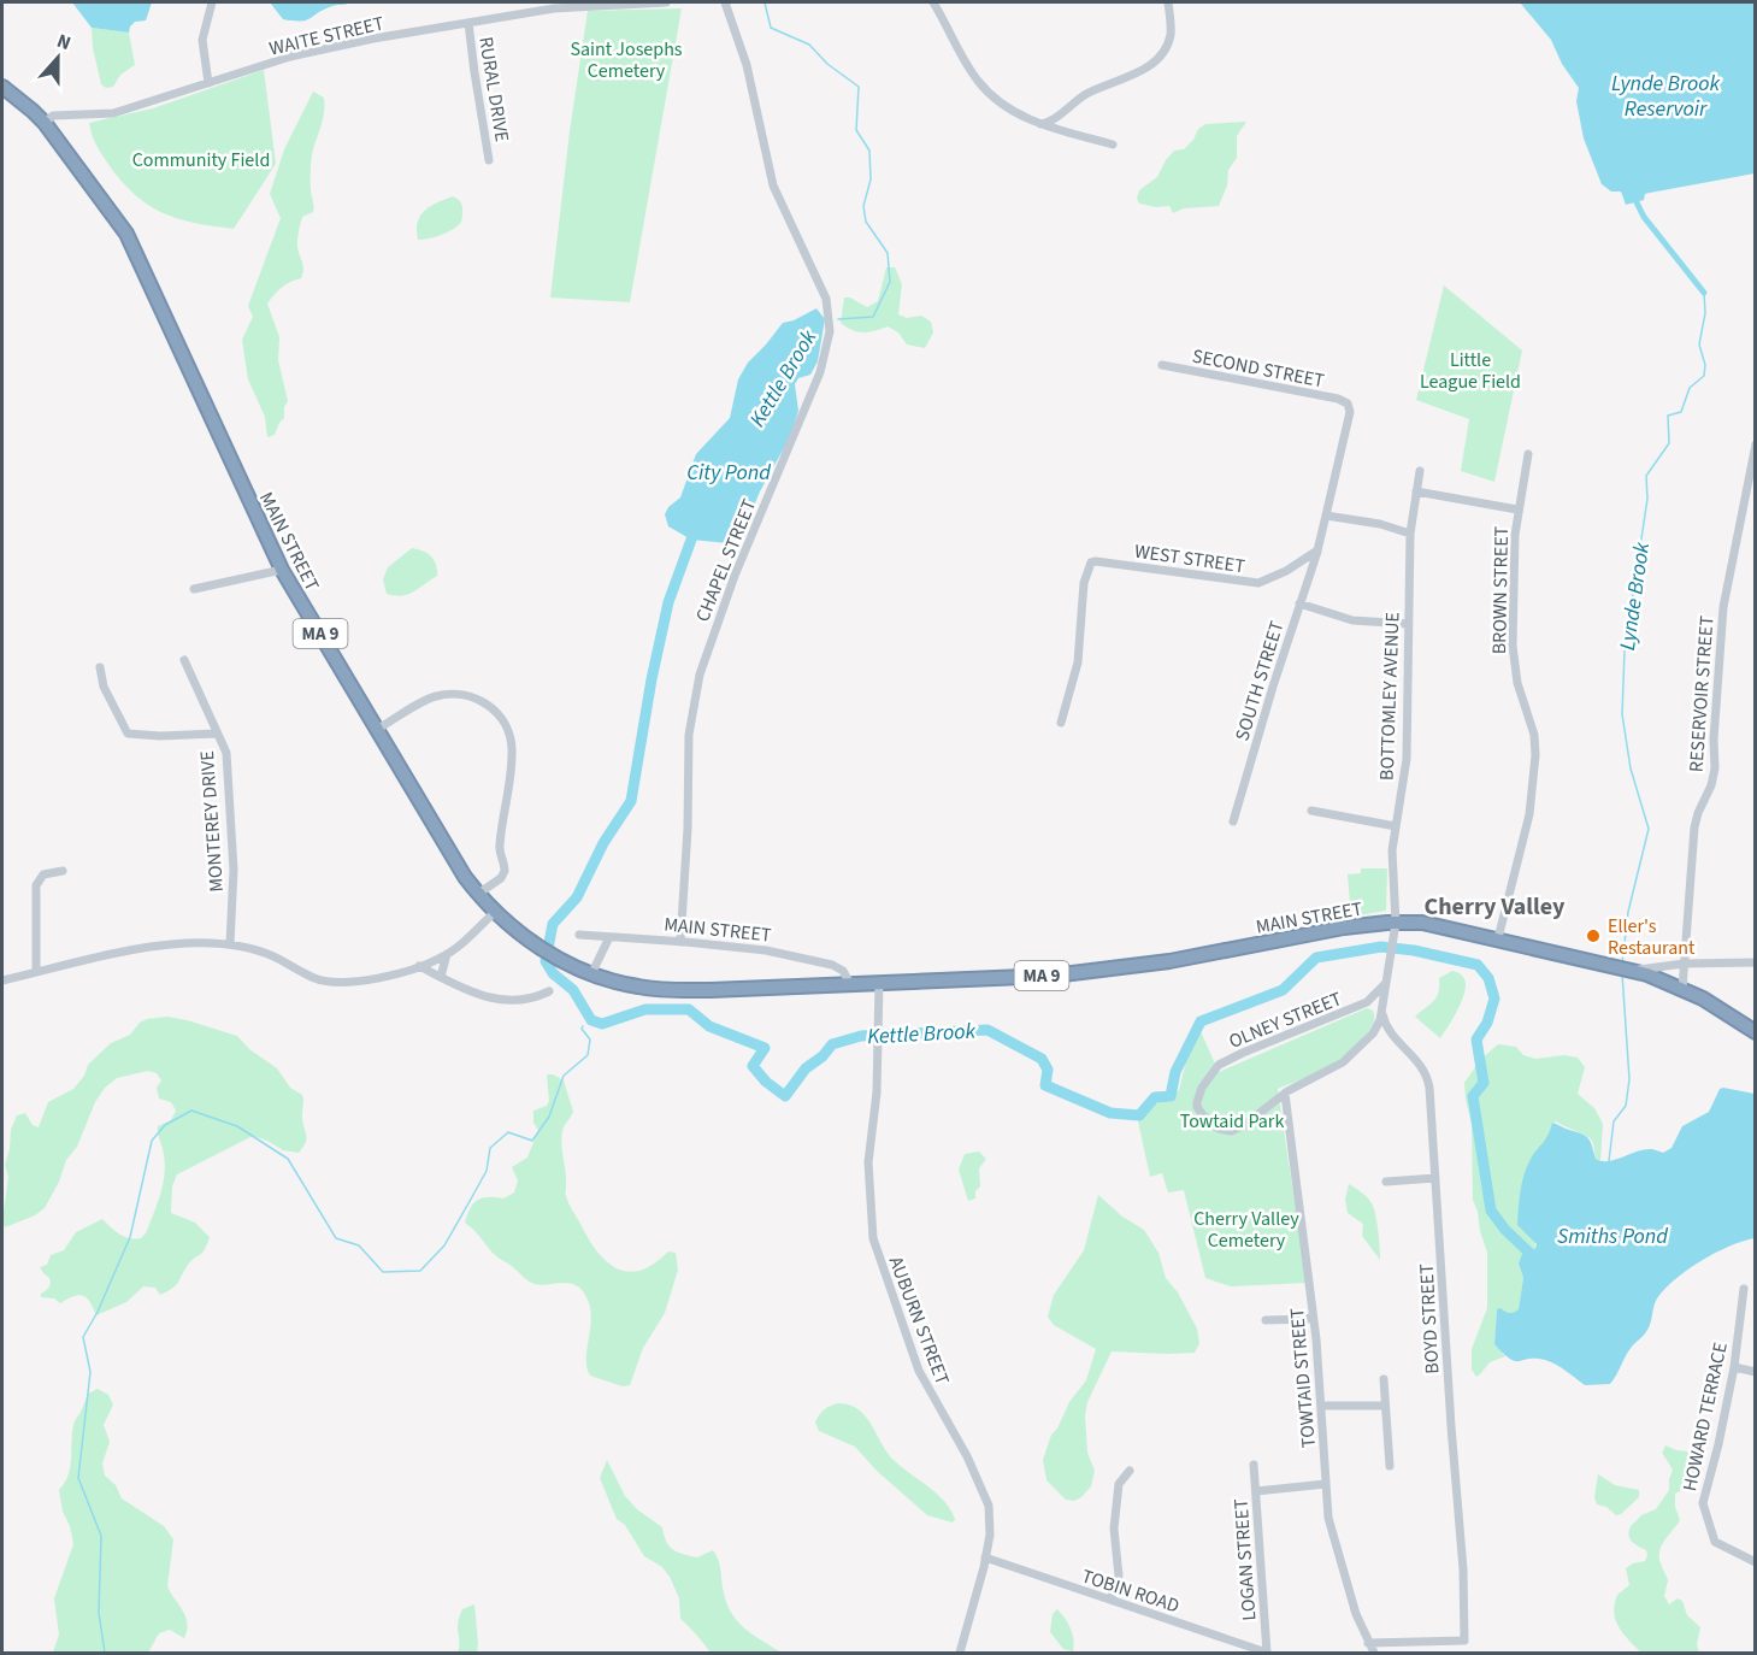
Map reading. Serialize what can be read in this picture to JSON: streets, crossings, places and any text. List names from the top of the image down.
{
  "streets": {
    "highway": ["MAIN STREET", "MA 9"],
    "street": [
      "WAITE STREET",
      "RURAL DRIVE",
      "SECOND STREET",
      "WEST STREET",
      "CHAPEL STREET",
      "BROWN STREET",
      "SOUTH STREET",
      "RESERVOIR STREET",
      "BOTTOMLEY AVENUE",
      "MONTEREY DRIVE",
      "OLNEY STREET",
      "BOYD STREET",
      "AUBURN STREET",
      "TOWTAID STREET",
      "HOWARD TERRACE",
      "LOGAN STREET",
      "TOBIN ROAD"
    ]
  },
  "crossings": [
    ["WAITE STREET", "RURAL DRIVE"],
    ["WAITE STREET", "MAIN STREET"],
    ["MAIN STREET", "CHAPEL STREET"],
    ["MAIN STREET", "BROWN STREET"],
    ["MAIN STREET", "RESERVOIR STREET"],
    ["MAIN STREET", "BOTTOMLEY AVENUE"],
    ["MAIN STREET", "AUBURN STREET"],
    ["WEST STREET", "SOUTH STREET"],
    ["BOTTOMLEY AVENUE", "OLNEY STREET"],
    ["BOTTOMLEY AVENUE", "BOYD STREET"],
    ["OLNEY STREET", "BOYD STREET"],
    ["OLNEY STREET", "TOWTAID STREET"],
    ["BOYD STREET", "TOWTAID STREET"],
    ["AUBURN STREET", "TOBIN ROAD"],
    ["LOGAN STREET", "TOBIN ROAD"]
  ],
  "districts": ["Cherry Valley"],
  "water": [
    "Lynde Brook Reservoir",
    "Kettle Brook",
    "City Pond",
    "Lynde Brook",
    "Smiths Pond"
  ],
  "parks": [
    "Saint Josephs Cemetery",
    "Community Field",
    "Little League Field",
    "Towtaid Park",
    "Cherry Valley Cemetery"
  ],
  "places": ["Eller's Restaurant"],
  "north": "top"
}
